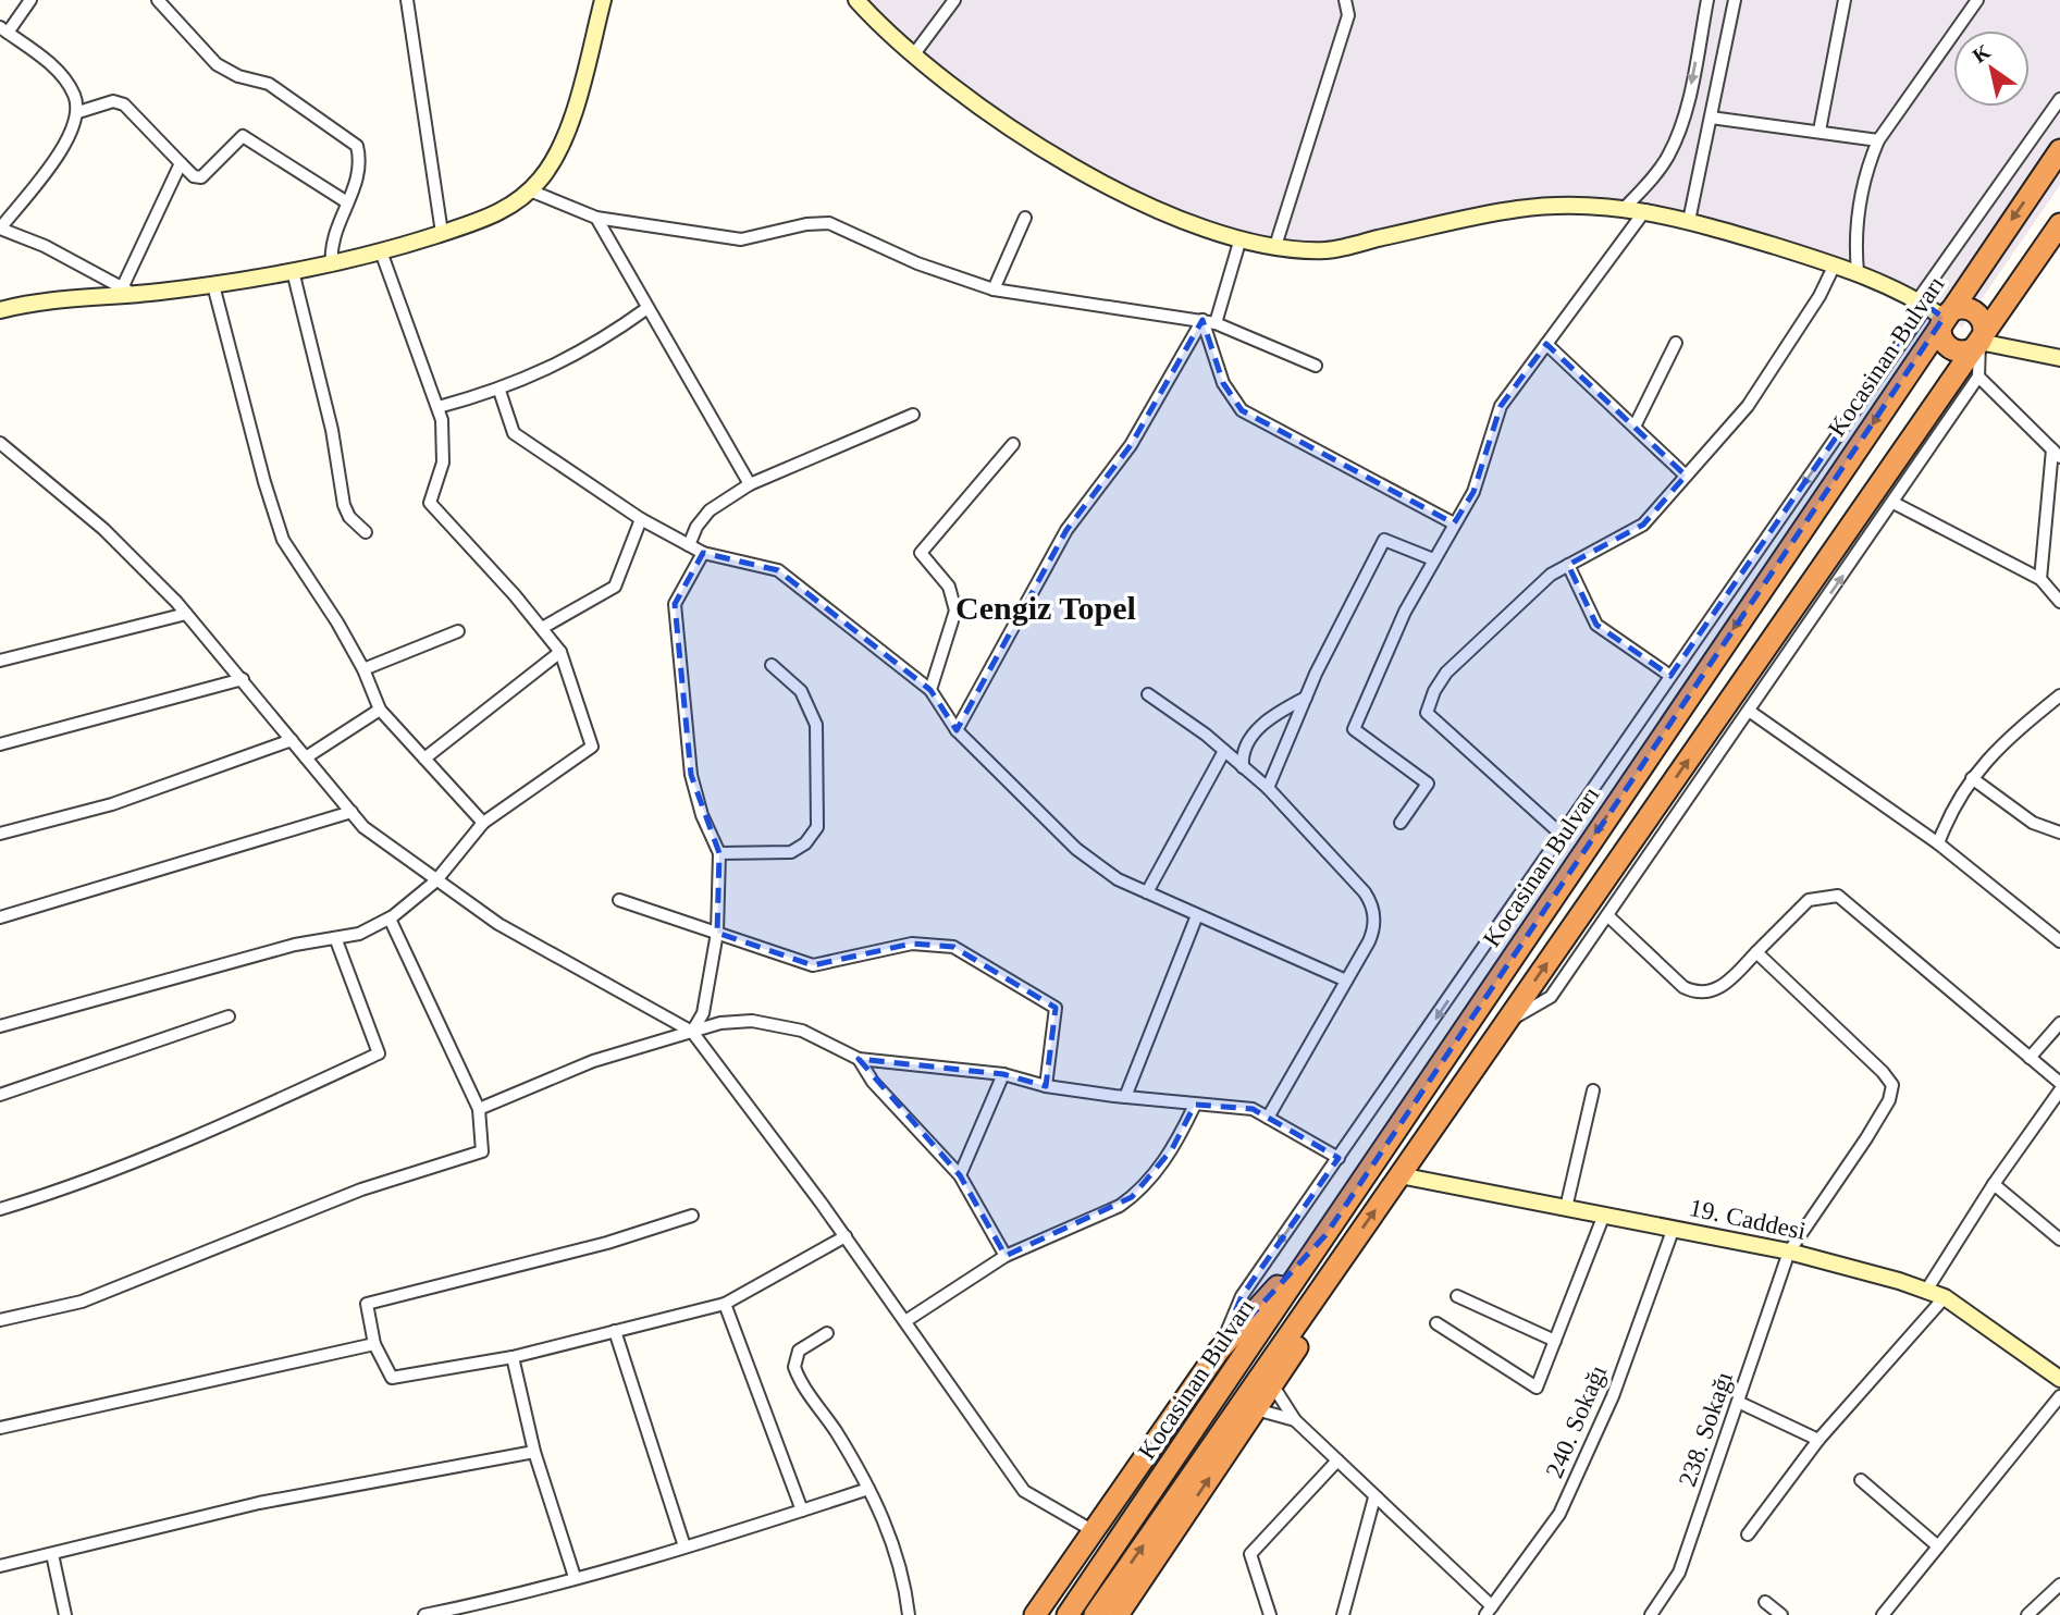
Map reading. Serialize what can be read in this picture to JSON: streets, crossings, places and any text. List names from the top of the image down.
{
  "streets": {
    "highway": ["Kocasinan Bulvarı"],
    "street": ["19. Caddesi", "240. Sokağı", "238. Sokağı"]
  },
  "crossings": [
    ["Kocasinan Bulvarı", "19. Caddesi"],
    ["19. Caddesi", "240. Sokağı"],
    ["19. Caddesi", "238. Sokağı"]
  ],
  "districts": ["Cengiz Topel"],
  "north": "top left"
}
